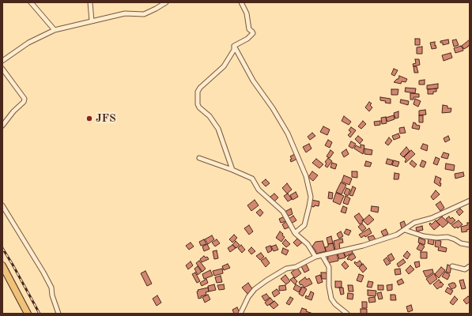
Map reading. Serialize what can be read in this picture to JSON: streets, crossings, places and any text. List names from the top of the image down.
{
  "places": ["JFS"]
}
